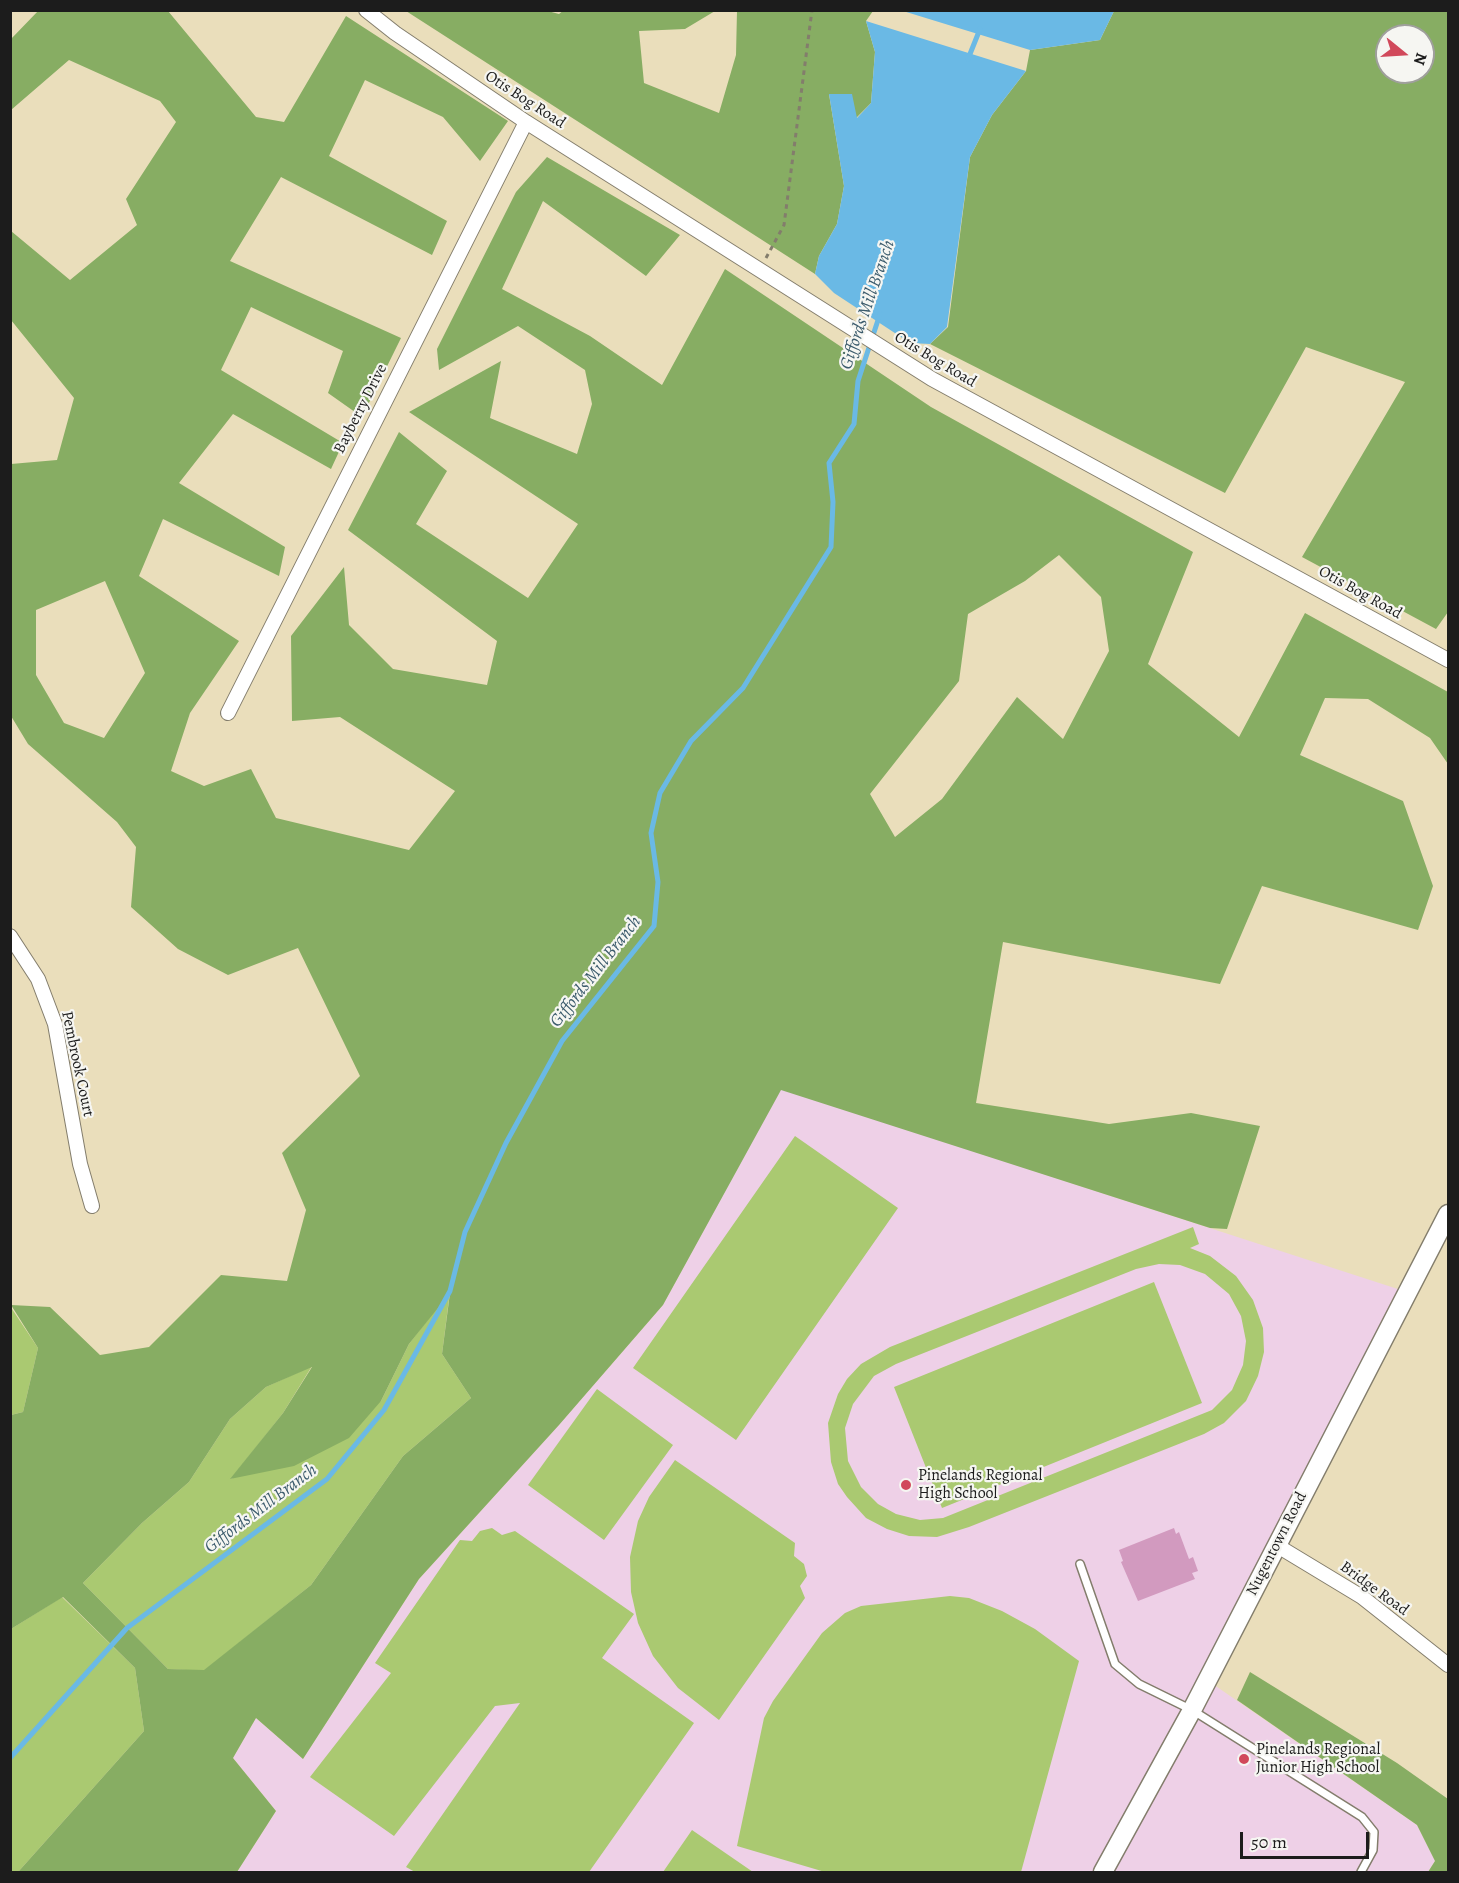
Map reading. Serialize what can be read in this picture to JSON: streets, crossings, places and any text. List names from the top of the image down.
{
  "streets": {
    "street": [
      "Otis Bog Road",
      "Bayberry Drive",
      "Pembrook Court",
      "Nugentown Road",
      "Bridge Road"
    ]
  },
  "crossings": [
    ["Otis Bog Road", "Bayberry Drive"],
    ["Nugentown Road", "Bridge Road"]
  ],
  "water": ["Giffords Mill Branch"],
  "places": ["Pinelands Regional High School", "Pinelands Regional Junior High School"],
  "scale_bar": "50 m",
  "north": "right"
}
